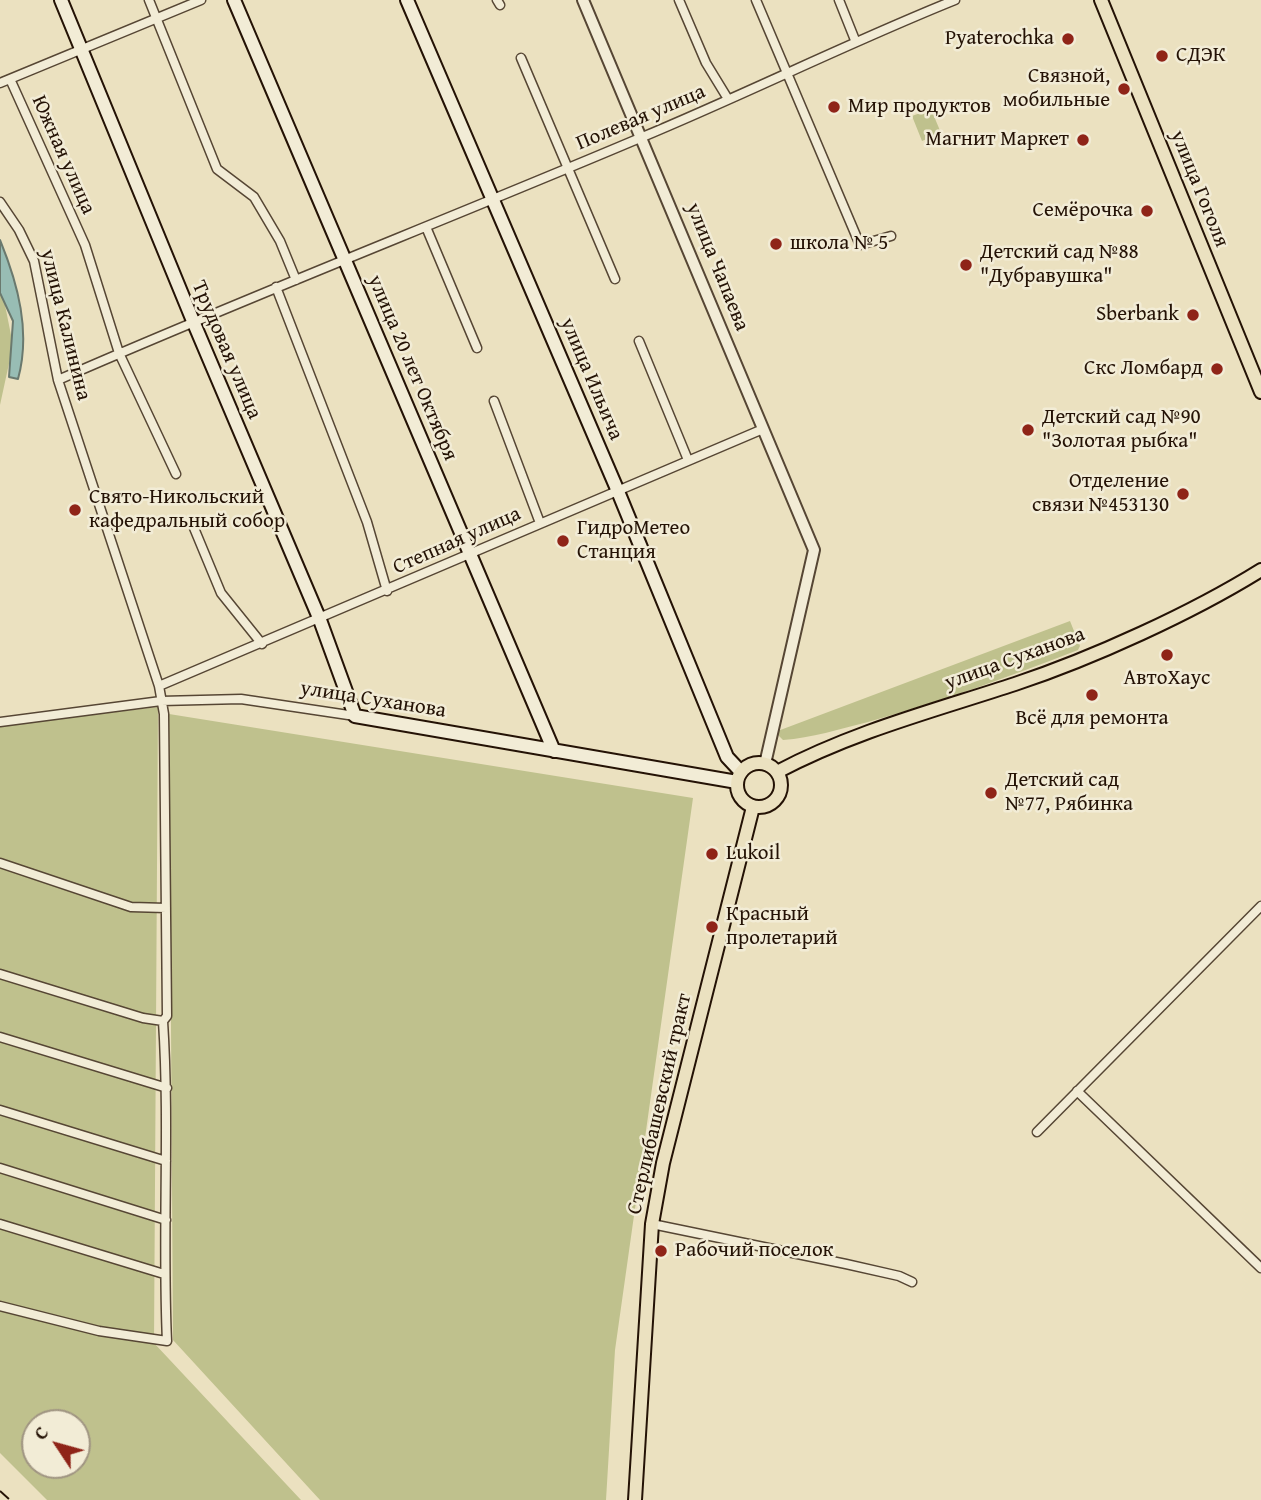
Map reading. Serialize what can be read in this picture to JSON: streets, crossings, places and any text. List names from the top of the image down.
{
  "streets": {
    "main road": [
      "улица Гоголя",
      "Трудовая улица",
      "улица 20 лет Октября",
      "улица Ильича",
      "улица Суханова",
      "Стерлибашевский тракт"
    ],
    "street": [
      "Полевая улица",
      "Южная улица",
      "улица Чапаева",
      "улица Калинина",
      "Степная улица"
    ]
  },
  "crossings": [
    ["Полевая улица", "Южная улица"],
    ["Полевая улица", "улица Чапаева"],
    ["Полевая улица", "улица Калинина"],
    ["Полевая улица", "Трудовая улица"],
    ["Полевая улица", "улица 20 лет Октября"],
    ["Полевая улица", "улица Ильича"],
    ["Полевая улица", "Степная улица"],
    ["Южная улица", "Трудовая улица"],
    ["улица Чапаева", "улица Ильича"],
    ["улица Чапаева", "Степная улица"],
    ["улица Чапаева", "улица Суханова"],
    ["улица Чапаева", "Стерлибашевский тракт"],
    ["улица Калинина", "Степная улица"],
    ["улица Калинина", "улица Суханова"],
    ["Трудовая улица", "Степная улица"],
    ["Трудовая улица", "улица Суханова"],
    ["улица 20 лет Октября", "Степная улица"],
    ["улица 20 лет Октября", "улица Суханова"],
    ["улица Ильича", "Степная улица"],
    ["улица Ильича", "улица Суханова"],
    ["улица Ильича", "Стерлибашевский тракт"],
    ["улица Суханова", "Стерлибашевский тракт"]
  ],
  "places": [
    "Pyaterochka",
    "СДЭК",
    "Связной, мобильные",
    "Мир продуктов",
    "Магнит Маркет",
    "Семёрочка",
    "школа № 5",
    "Детский сад №88 \"Дубравушка\"",
    "Sberbank",
    "Скс Ломбард",
    "Детский сад №90 \"Золотая рыбка\"",
    "Отделение связи №453130",
    "Свято-Никольский кафедральный собор",
    "ГидроМетео Станция",
    "АвтоХаус",
    "Всё для ремонта",
    "Детский сад №77, Рябинка",
    "Lukoil",
    "Красный пролетарий",
    "Рабочий поселок"
  ],
  "north": "top left"
}
